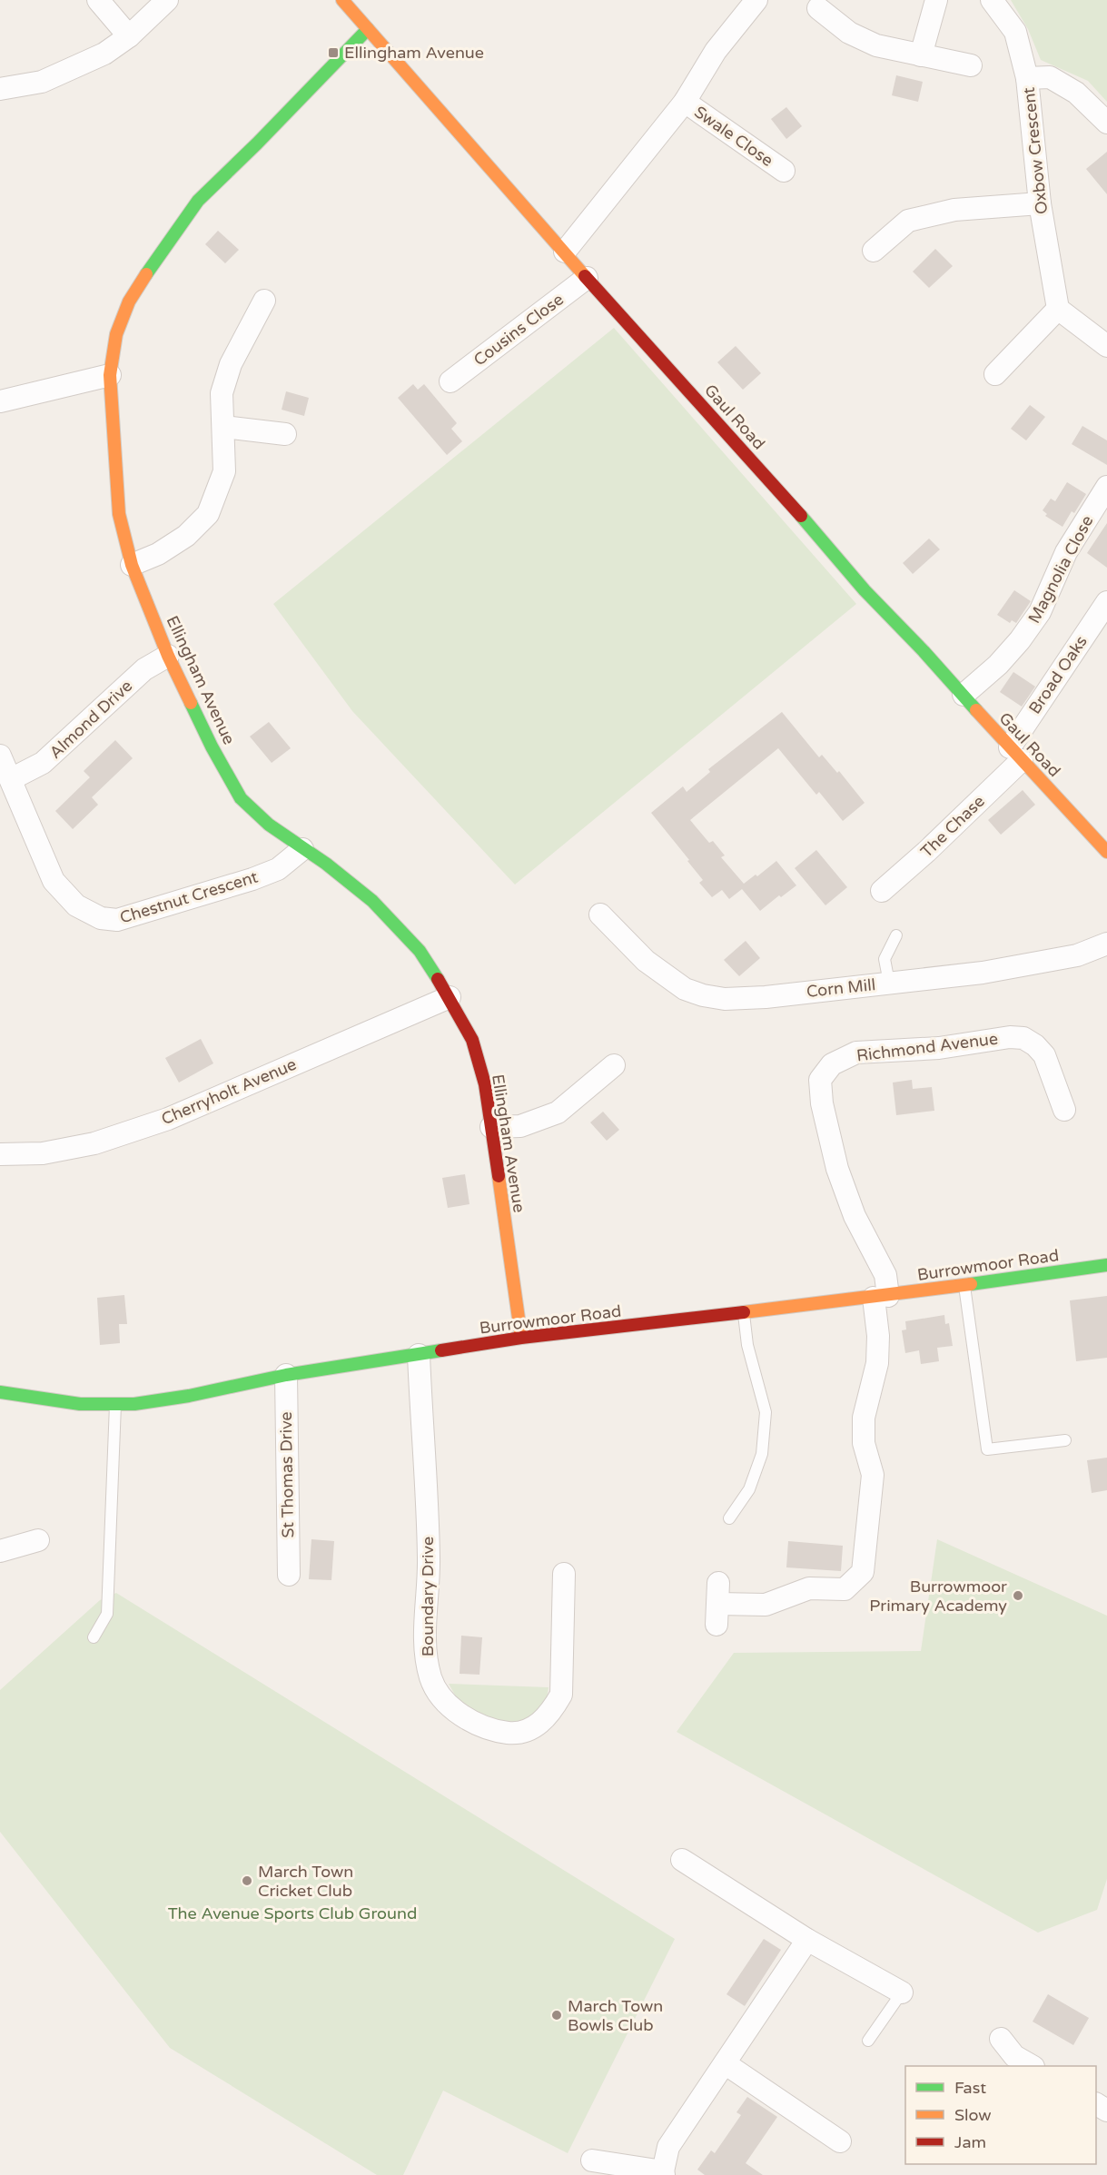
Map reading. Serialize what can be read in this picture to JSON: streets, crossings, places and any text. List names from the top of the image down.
{
  "streets": {
    "street": [
      "Swale Close",
      "Oxbow Crescent",
      "Cousins Close",
      "Gaul Road",
      "Magnolia Close",
      "Broad Oaks",
      "Ellingham Avenue",
      "Almond Drive",
      "The Chase",
      "Chestnut Crescent",
      "Corn Mill",
      "Richmond Avenue",
      "Cherryholt Avenue",
      "Burrowmoor Road",
      "St Thomas Drive",
      "Boundary Drive"
    ]
  },
  "crossings": [
    ["Cousins Close", "Gaul Road"],
    ["Gaul Road", "Magnolia Close"],
    ["Gaul Road", "Broad Oaks"],
    ["Gaul Road", "Ellingham Avenue"],
    ["Gaul Road", "The Chase"],
    ["Broad Oaks", "The Chase"],
    ["Ellingham Avenue", "Almond Drive"],
    ["Ellingham Avenue", "Chestnut Crescent"],
    ["Ellingham Avenue", "Cherryholt Avenue"],
    ["Ellingham Avenue", "Burrowmoor Road"],
    ["Almond Drive", "Chestnut Crescent"],
    ["Richmond Avenue", "Burrowmoor Road"],
    ["Burrowmoor Road", "St Thomas Drive"],
    ["Burrowmoor Road", "Boundary Drive"]
  ],
  "parks": ["The Avenue Sports Club Ground"],
  "places": {
    "transit": ["Ellingham Avenue"],
    "other": ["Burrowmoor Primary Academy", "March Town Cricket Club", "March Town Bowls Club"]
  },
  "legend": ["Fast", "Slow", "Jam"]
}
